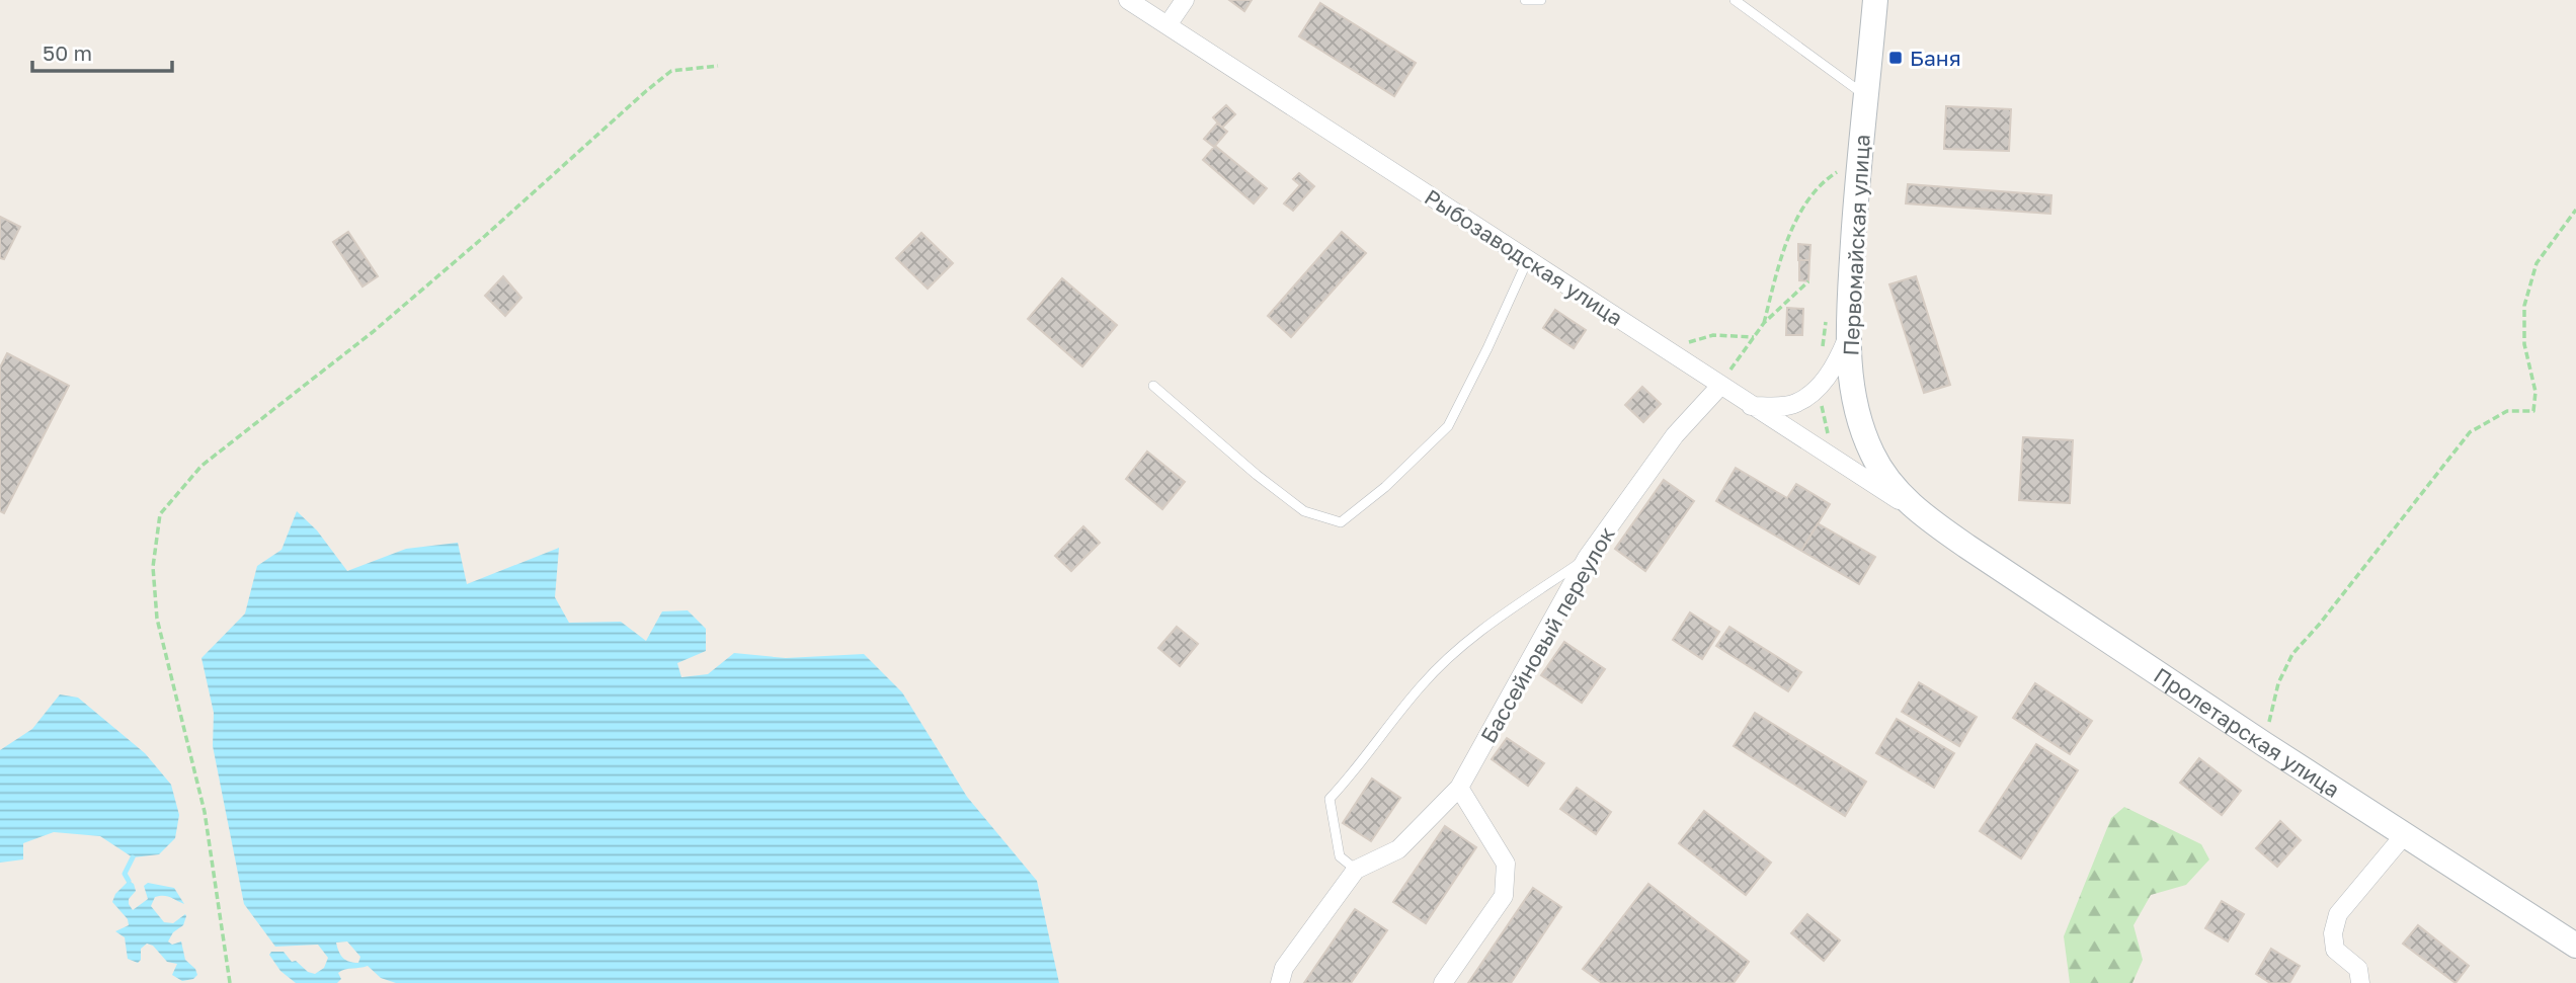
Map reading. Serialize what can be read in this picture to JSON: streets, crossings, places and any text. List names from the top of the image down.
{
  "streets": {
    "main road": ["Первомайская улица", "Пролетарская улица"],
    "street": ["Рыбозаводская улица", "Бассейновый переулок"]
  },
  "crossings": [
    ["Первомайская улица", "Рыбозаводская улица"],
    ["Первомайская улица", "Пролетарская улица"],
    ["Рыбозаводская улица", "Бассейновый переулок"],
    ["Рыбозаводская улица", "Пролетарская улица"]
  ],
  "places": {
    "transit": ["Баня"]
  },
  "scale_bar": "50 m"
}
